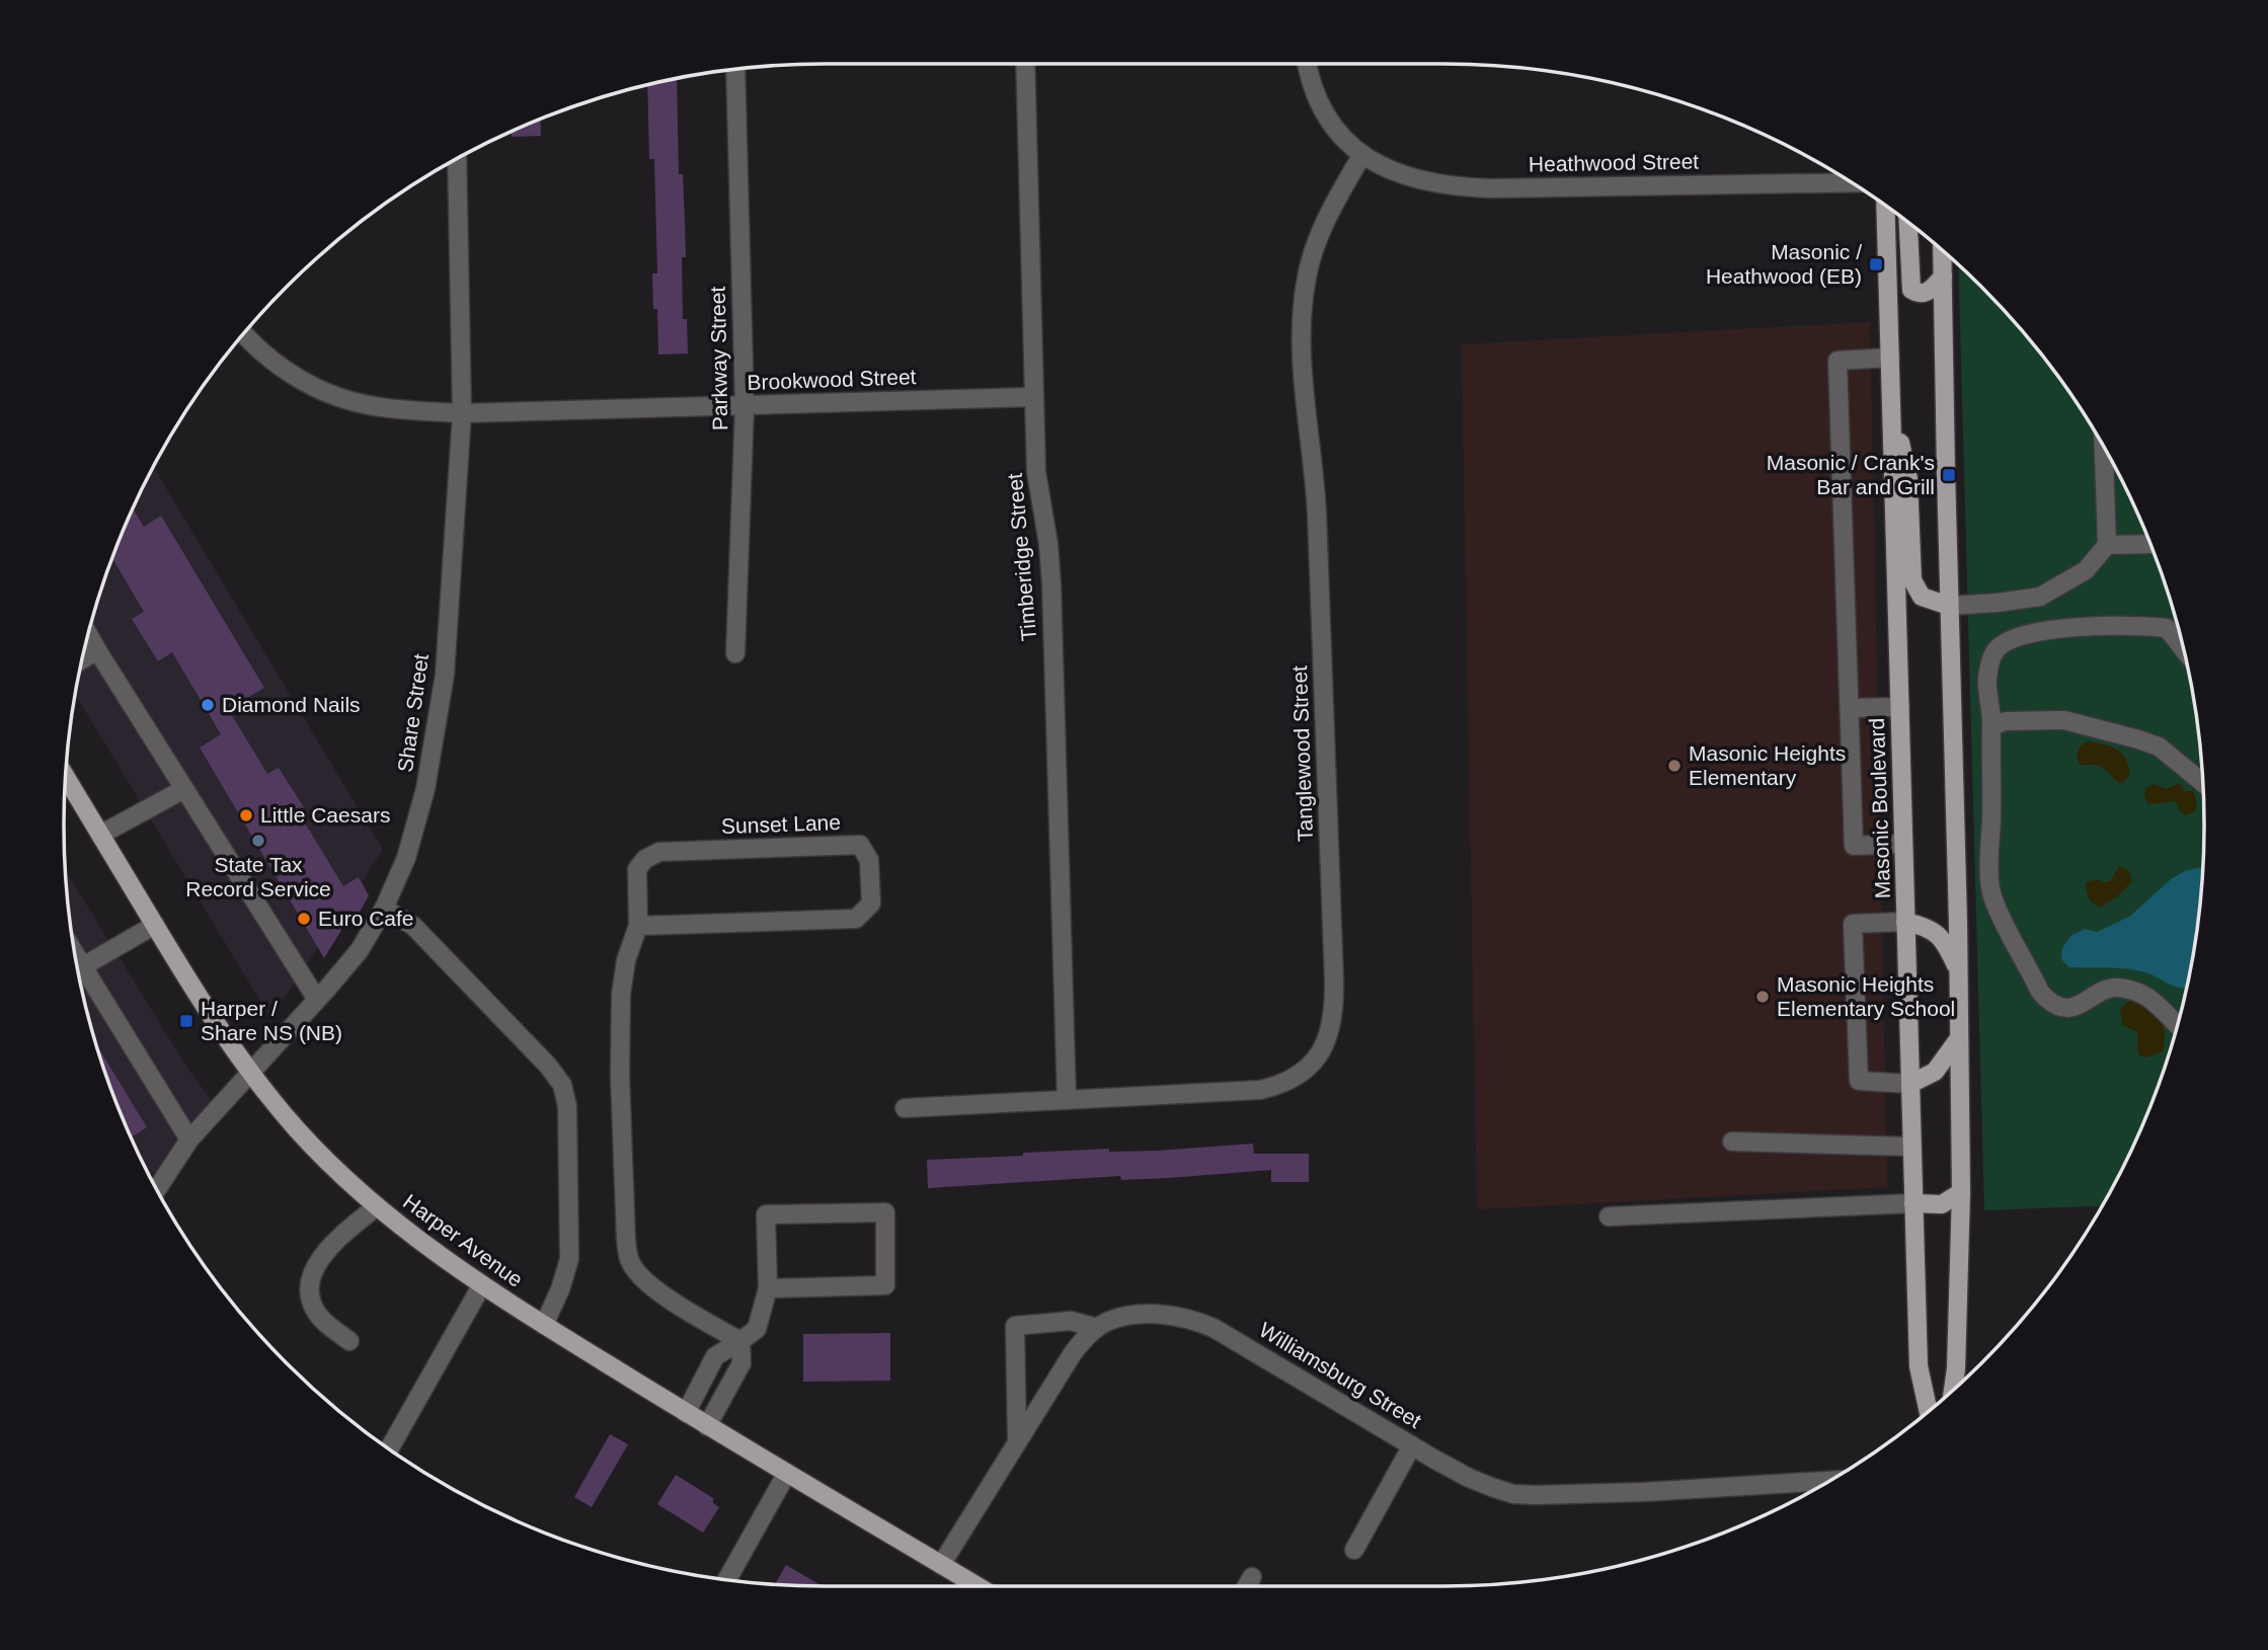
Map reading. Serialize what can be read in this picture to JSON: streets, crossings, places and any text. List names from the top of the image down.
{
  "streets": {
    "main road": ["Masonic Boulevard", "Harper Avenue"],
    "street": [
      "Heathwood Street",
      "Parkway Street",
      "Brookwood Street",
      "Timberidge Street",
      "Share Street",
      "Tanglewood Street",
      "Sunset Lane",
      "Williamsburg Street"
    ]
  },
  "crossings": [
    ["Heathwood Street", "Tanglewood Street"],
    ["Parkway Street", "Brookwood Street"],
    ["Brookwood Street", "Timberidge Street"],
    ["Brookwood Street", "Share Street"],
    ["Timberidge Street", "Tanglewood Street"],
    ["Share Street", "Harper Avenue"],
    ["Harper Avenue", "Williamsburg Street"]
  ],
  "places": {
    "transit": ["Masonic / Heathwood (EB)", "Masonic / Crank's Bar and Grill", "Harper / Share NS (NB)"],
    "other": [
      "Diamond Nails",
      "Masonic Heights Elementary",
      "Little Caesars",
      "State Tax Record Service",
      "Euro Cafe",
      "Masonic Heights Elementary School"
    ]
  }
}
